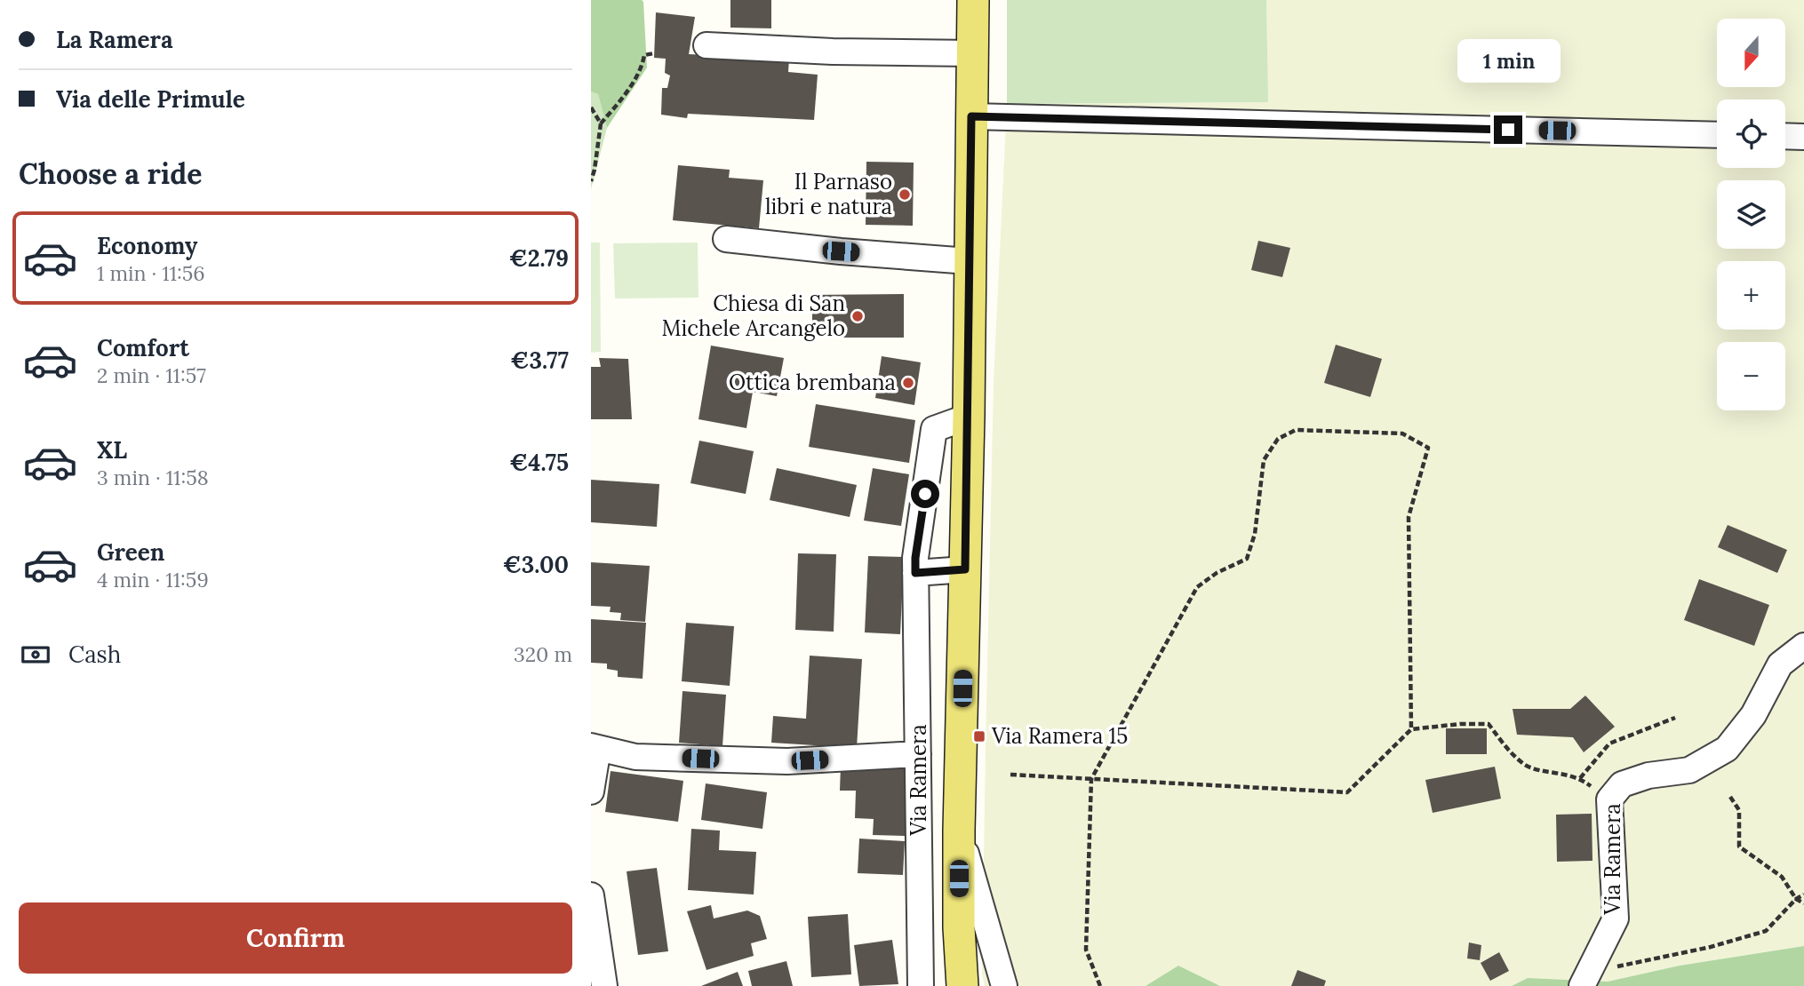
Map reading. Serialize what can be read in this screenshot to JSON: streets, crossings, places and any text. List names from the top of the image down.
{
  "streets": {
    "main road": ["Via Ramera"]
  },
  "places": {
    "other": ["Il Parnaso libri e natura", "Chiesa di San Michele Arcangelo", "Ottica brembana"],
    "transit": ["Via Ramera 15"]
  },
  "north": "bottom",
  "page": {
    "banner": ["La Ramera", "Via delle Primule"],
    "map_buttons": ["+", "−"],
    "bubble": "1 min",
    "heading": "Choose a ride",
    "list": [
      {
        "name": "Economy",
        "note": "1 min · 11:56",
        "value": "€2.79"
      },
      {
        "name": "Comfort",
        "note": "2 min · 11:57",
        "value": "€3.77"
      },
      {
        "name": "XL",
        "note": "3 min · 11:58",
        "value": "€4.75"
      },
      {
        "name": "Green",
        "note": "4 min · 11:59",
        "value": "€3.00"
      }
    ],
    "pay": ["Cash", "320 m"],
    "buttons": "Confirm"
  }
}
